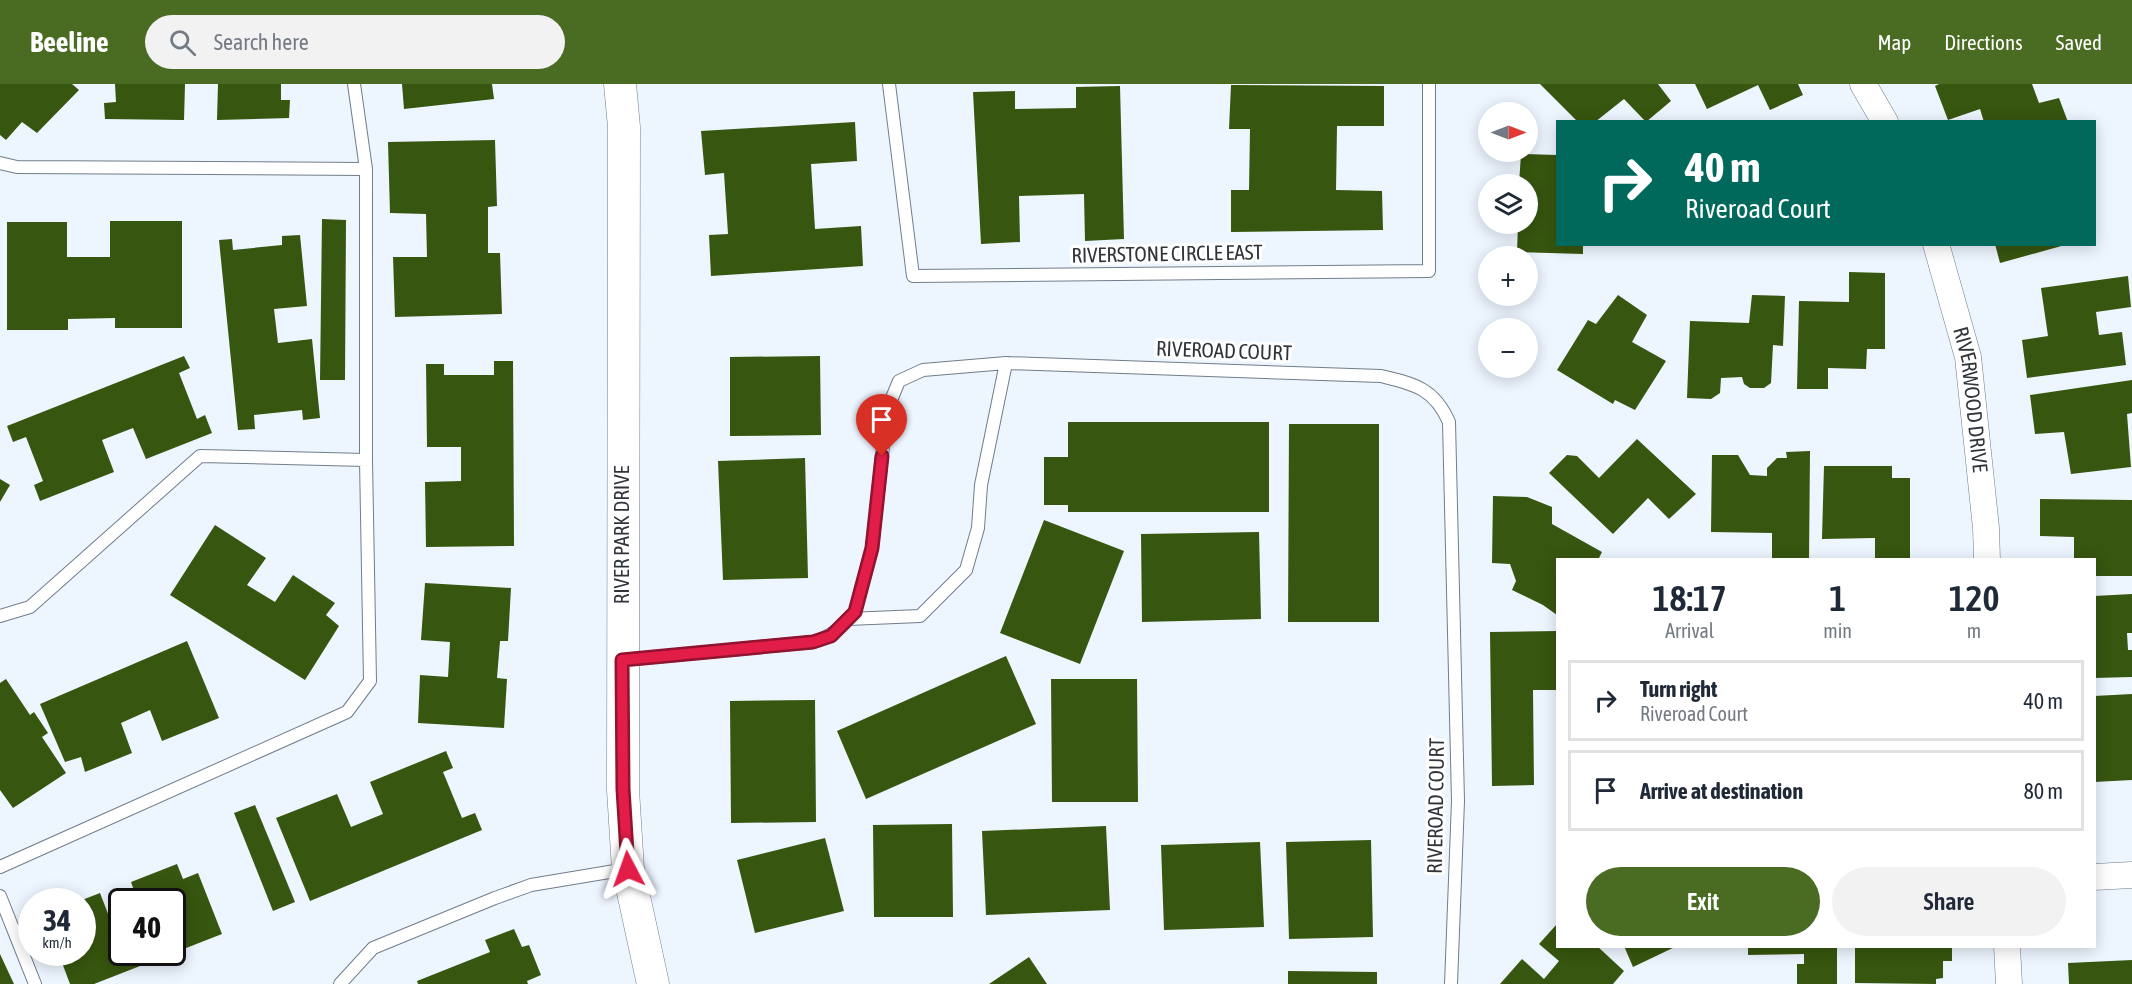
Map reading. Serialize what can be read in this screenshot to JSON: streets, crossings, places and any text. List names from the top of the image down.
{
  "streets": {
    "street": ["RIVERWOOD DRIVE", "RIVER PARK DRIVE"],
    "lane": ["RIVERSTONE CIRCLE EAST", "RIVEROAD COURT"]
  },
  "crossings": [
    ["RIVEROAD COURT", "RIVER PARK DRIVE"]
  ],
  "north": "right",
  "page": {
    "header": "Beeline",
    "search": "Search here",
    "nav": ["Map", "Directions", "Saved"],
    "map_buttons": ["+", "−"],
    "turn": ["40 m", "Riveroad Court"],
    "eta": [
      "18:17",
      "Arrival",
      "1",
      "min",
      "120",
      "m"
    ],
    "list": [
      {
        "name": "Turn right",
        "note": "Riveroad Court",
        "value": "40 m"
      },
      {
        "name": "Arrive at destination",
        "value": "80 m"
      }
    ],
    "buttons": ["Exit", "Share"],
    "speed": "34 km/h",
    "limit": "40"
  }
}
